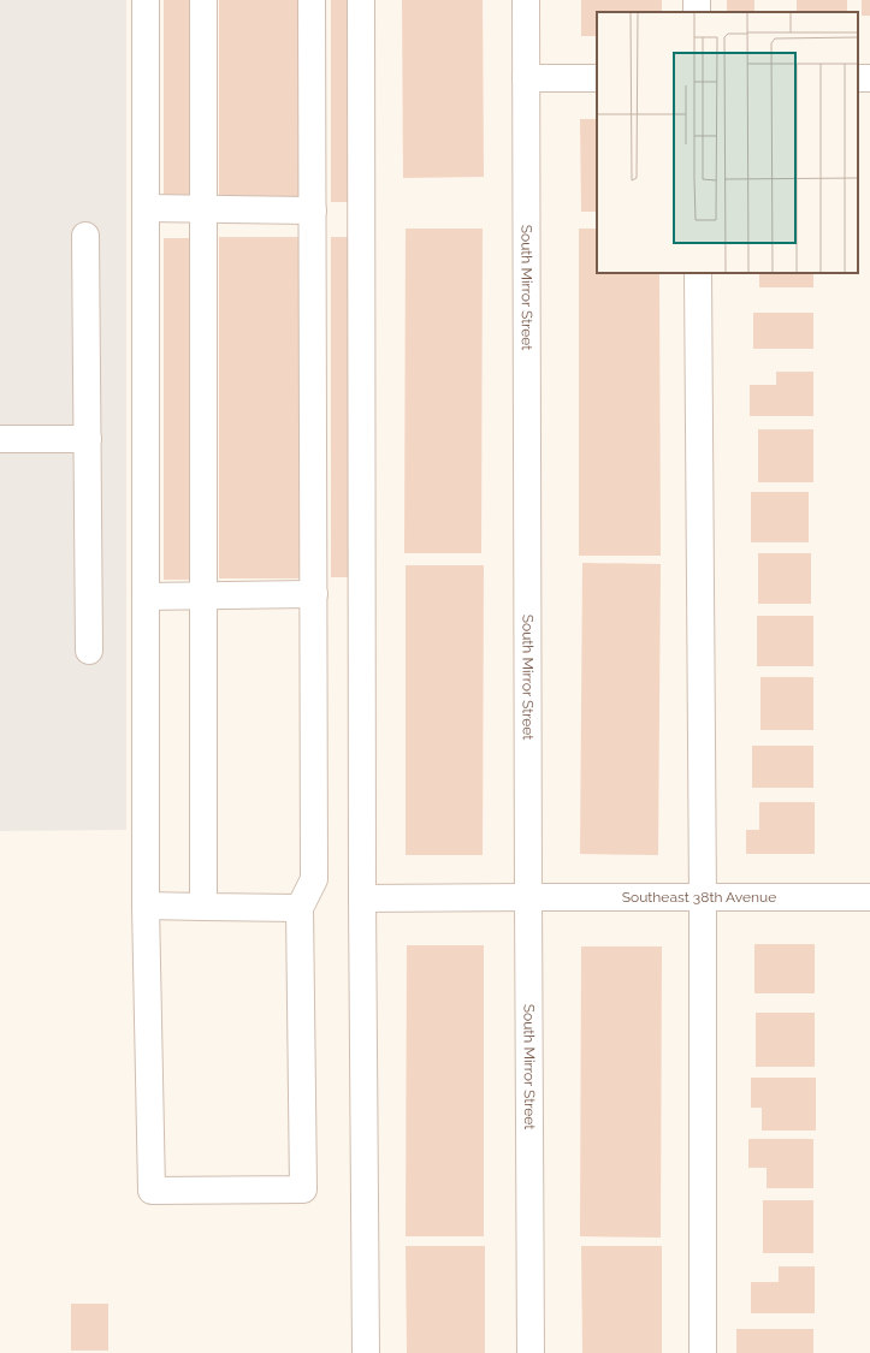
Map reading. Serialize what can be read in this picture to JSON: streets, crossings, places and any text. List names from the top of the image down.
{
  "streets": {
    "street": ["South Mirror Street", "Southeast 38th Avenue"]
  },
  "crossings": [
    ["South Mirror Street", "Southeast 38th Avenue"]
  ]
}
